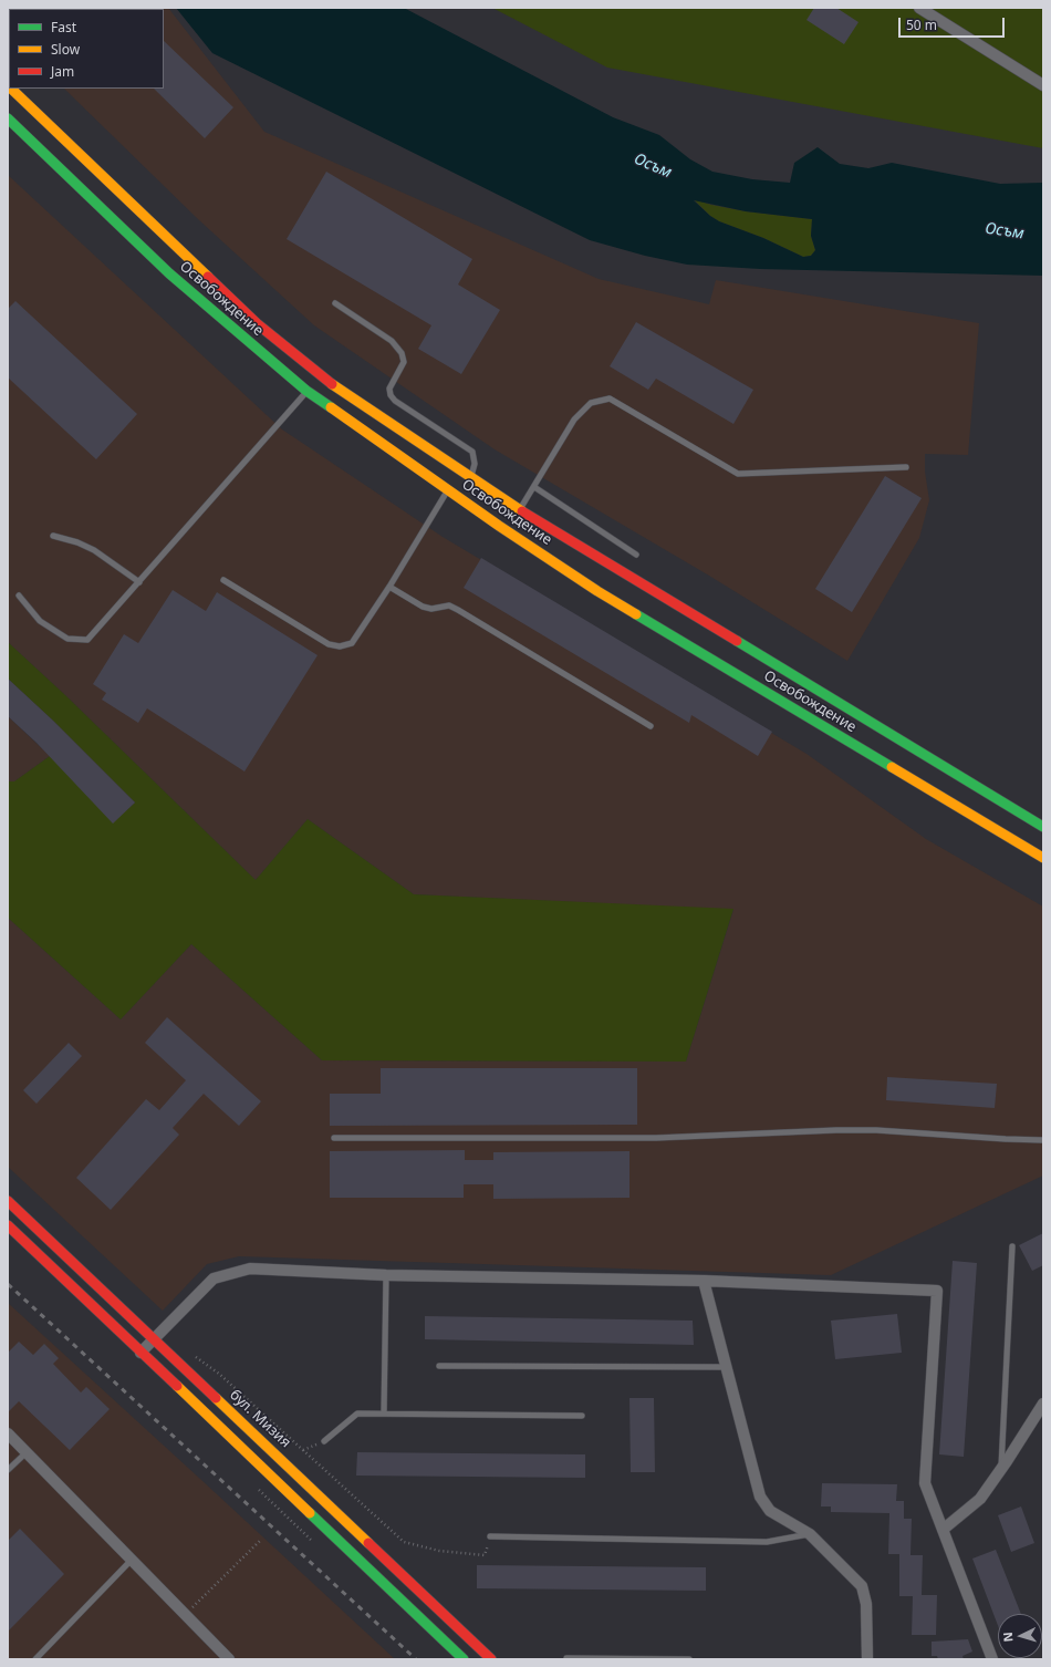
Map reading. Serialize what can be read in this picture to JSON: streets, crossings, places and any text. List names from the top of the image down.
{
  "streets": {
    "street": ["Освобождение", "бул. Мизия"]
  },
  "water": ["Осъм"],
  "legend": ["Fast", "Slow", "Jam"],
  "scale_bar": "50 m",
  "north": "left"
}
